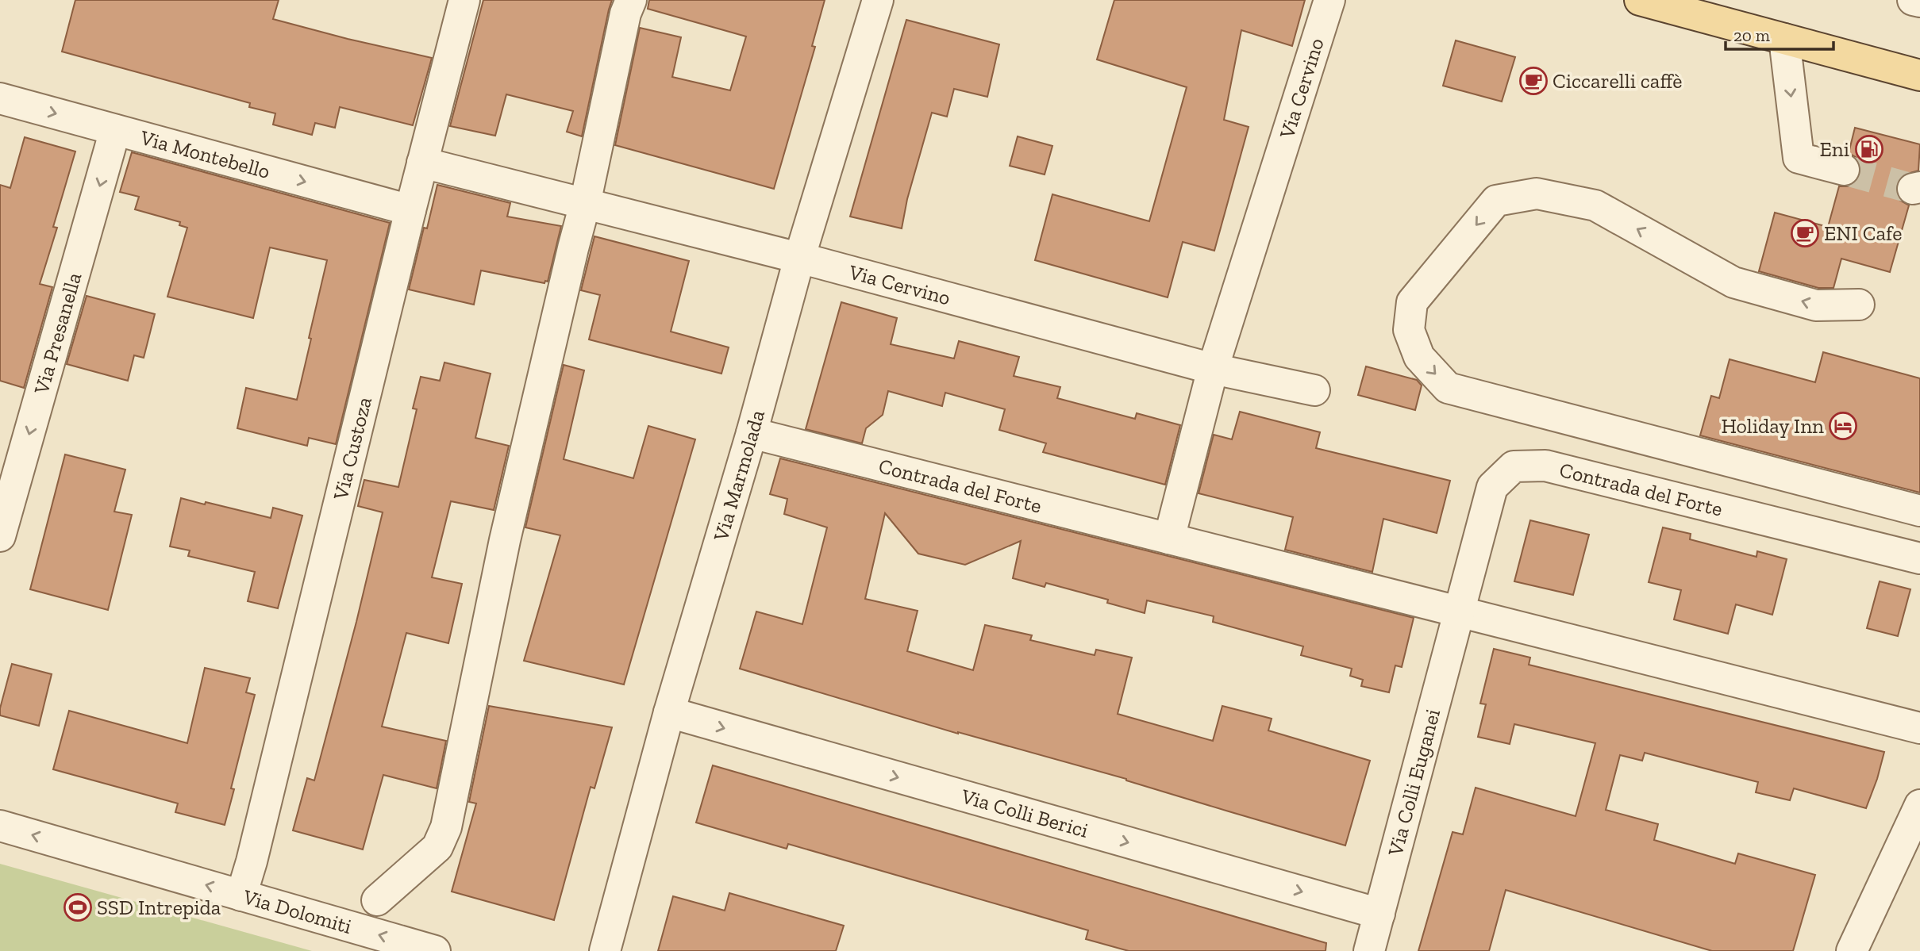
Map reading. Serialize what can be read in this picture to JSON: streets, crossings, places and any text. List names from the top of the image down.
{
  "streets": {
    "street": [
      "Via Cervino",
      "Via Montebello",
      "Via Presanella",
      "Via Custoza",
      "Via Marmolada",
      "Contrada del Forte",
      "Via Colli Euganei",
      "Via Colli Berici",
      "Via Dolomiti"
    ]
  },
  "crossings": [
    ["Via Cervino", "Via Custoza"],
    ["Via Cervino", "Via Marmolada"],
    ["Via Montebello", "Via Presanella"],
    ["Via Montebello", "Via Custoza"],
    ["Via Custoza", "Via Dolomiti"],
    ["Via Marmolada", "Contrada del Forte"],
    ["Via Marmolada", "Via Colli Berici"],
    ["Contrada del Forte", "Via Colli Euganei"],
    ["Via Colli Euganei", "Via Colli Berici"]
  ],
  "one_way": [
    "Via Montebello",
    "Via Presanella",
    "Via Colli Berici",
    "Via Dolomiti"
  ],
  "places": {
    "cafe": ["Ciccarelli caffè", "ENI Cafe"],
    "fuel station": ["Eni"],
    "hotel": ["Holiday Inn"],
    "sports": ["SSD Intrepida"]
  },
  "scale_bar": "20 m"
}
